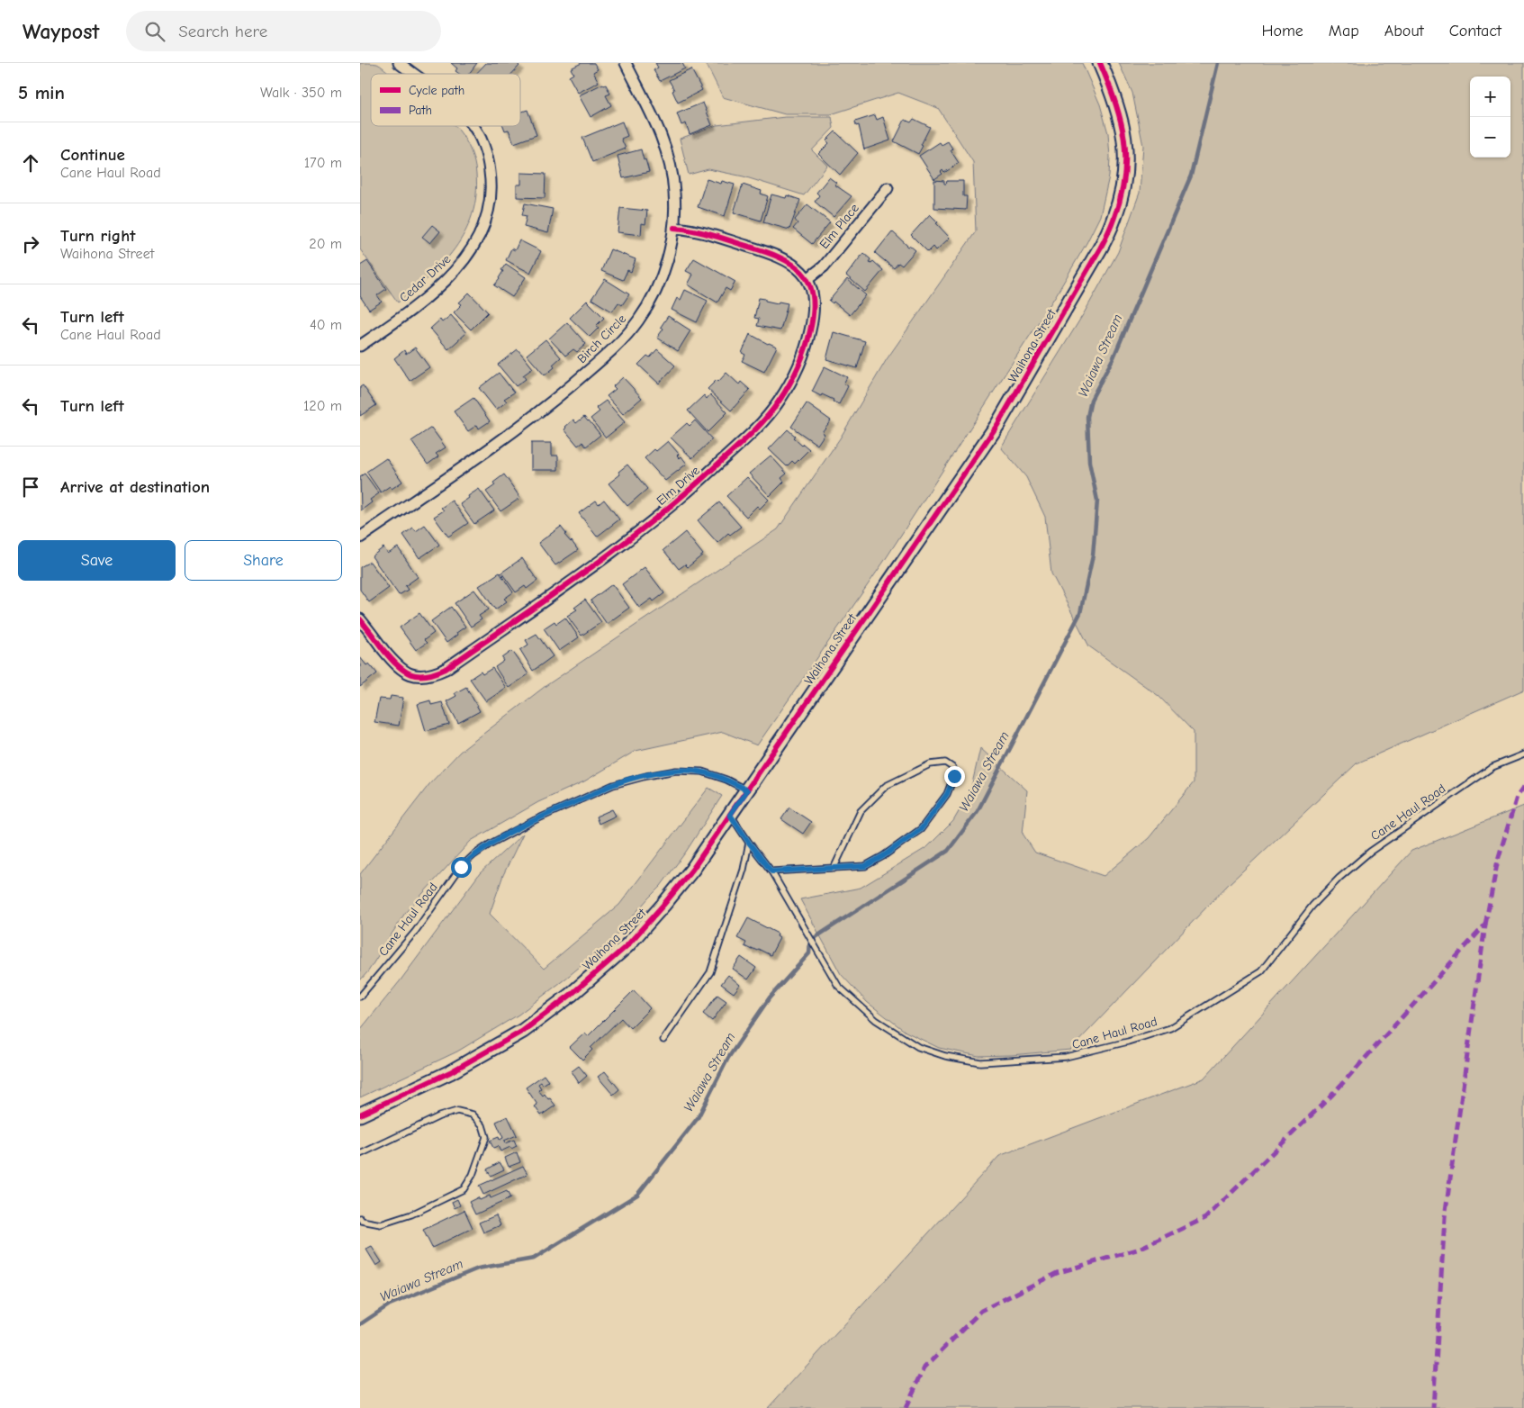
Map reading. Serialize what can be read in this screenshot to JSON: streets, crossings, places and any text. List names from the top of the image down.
{
  "streets": {
    "street": [
      "Elm Place",
      "Cedar Drive",
      "Birch Circle",
      "Waihona Street",
      "Elm Drive"
    ],
    "lane": ["Cane Haul Road"]
  },
  "crossings": [
    ["Elm Place", "Elm Drive"],
    ["Waihona Street", "Cane Haul Road"]
  ],
  "water": ["Waiawa Stream"],
  "legend": ["Cycle path", "Path"],
  "page": {
    "header": "Waypost",
    "search": "Search here",
    "nav": [
      "Home",
      "Map",
      "About",
      "Contact"
    ],
    "heading": ["5 min", "Walk · 350 m"],
    "map_buttons": ["+", "−"],
    "list": [
      ["Continue", "Cane Haul Road", "170 m"],
      ["Turn right", "Waihona Street", "20 m"],
      ["Turn left", "Cane Haul Road", "40 m"],
      ["Turn left", "120 m"],
      "Arrive at destination"
    ],
    "buttons": ["Save", "Share"]
  }
}
